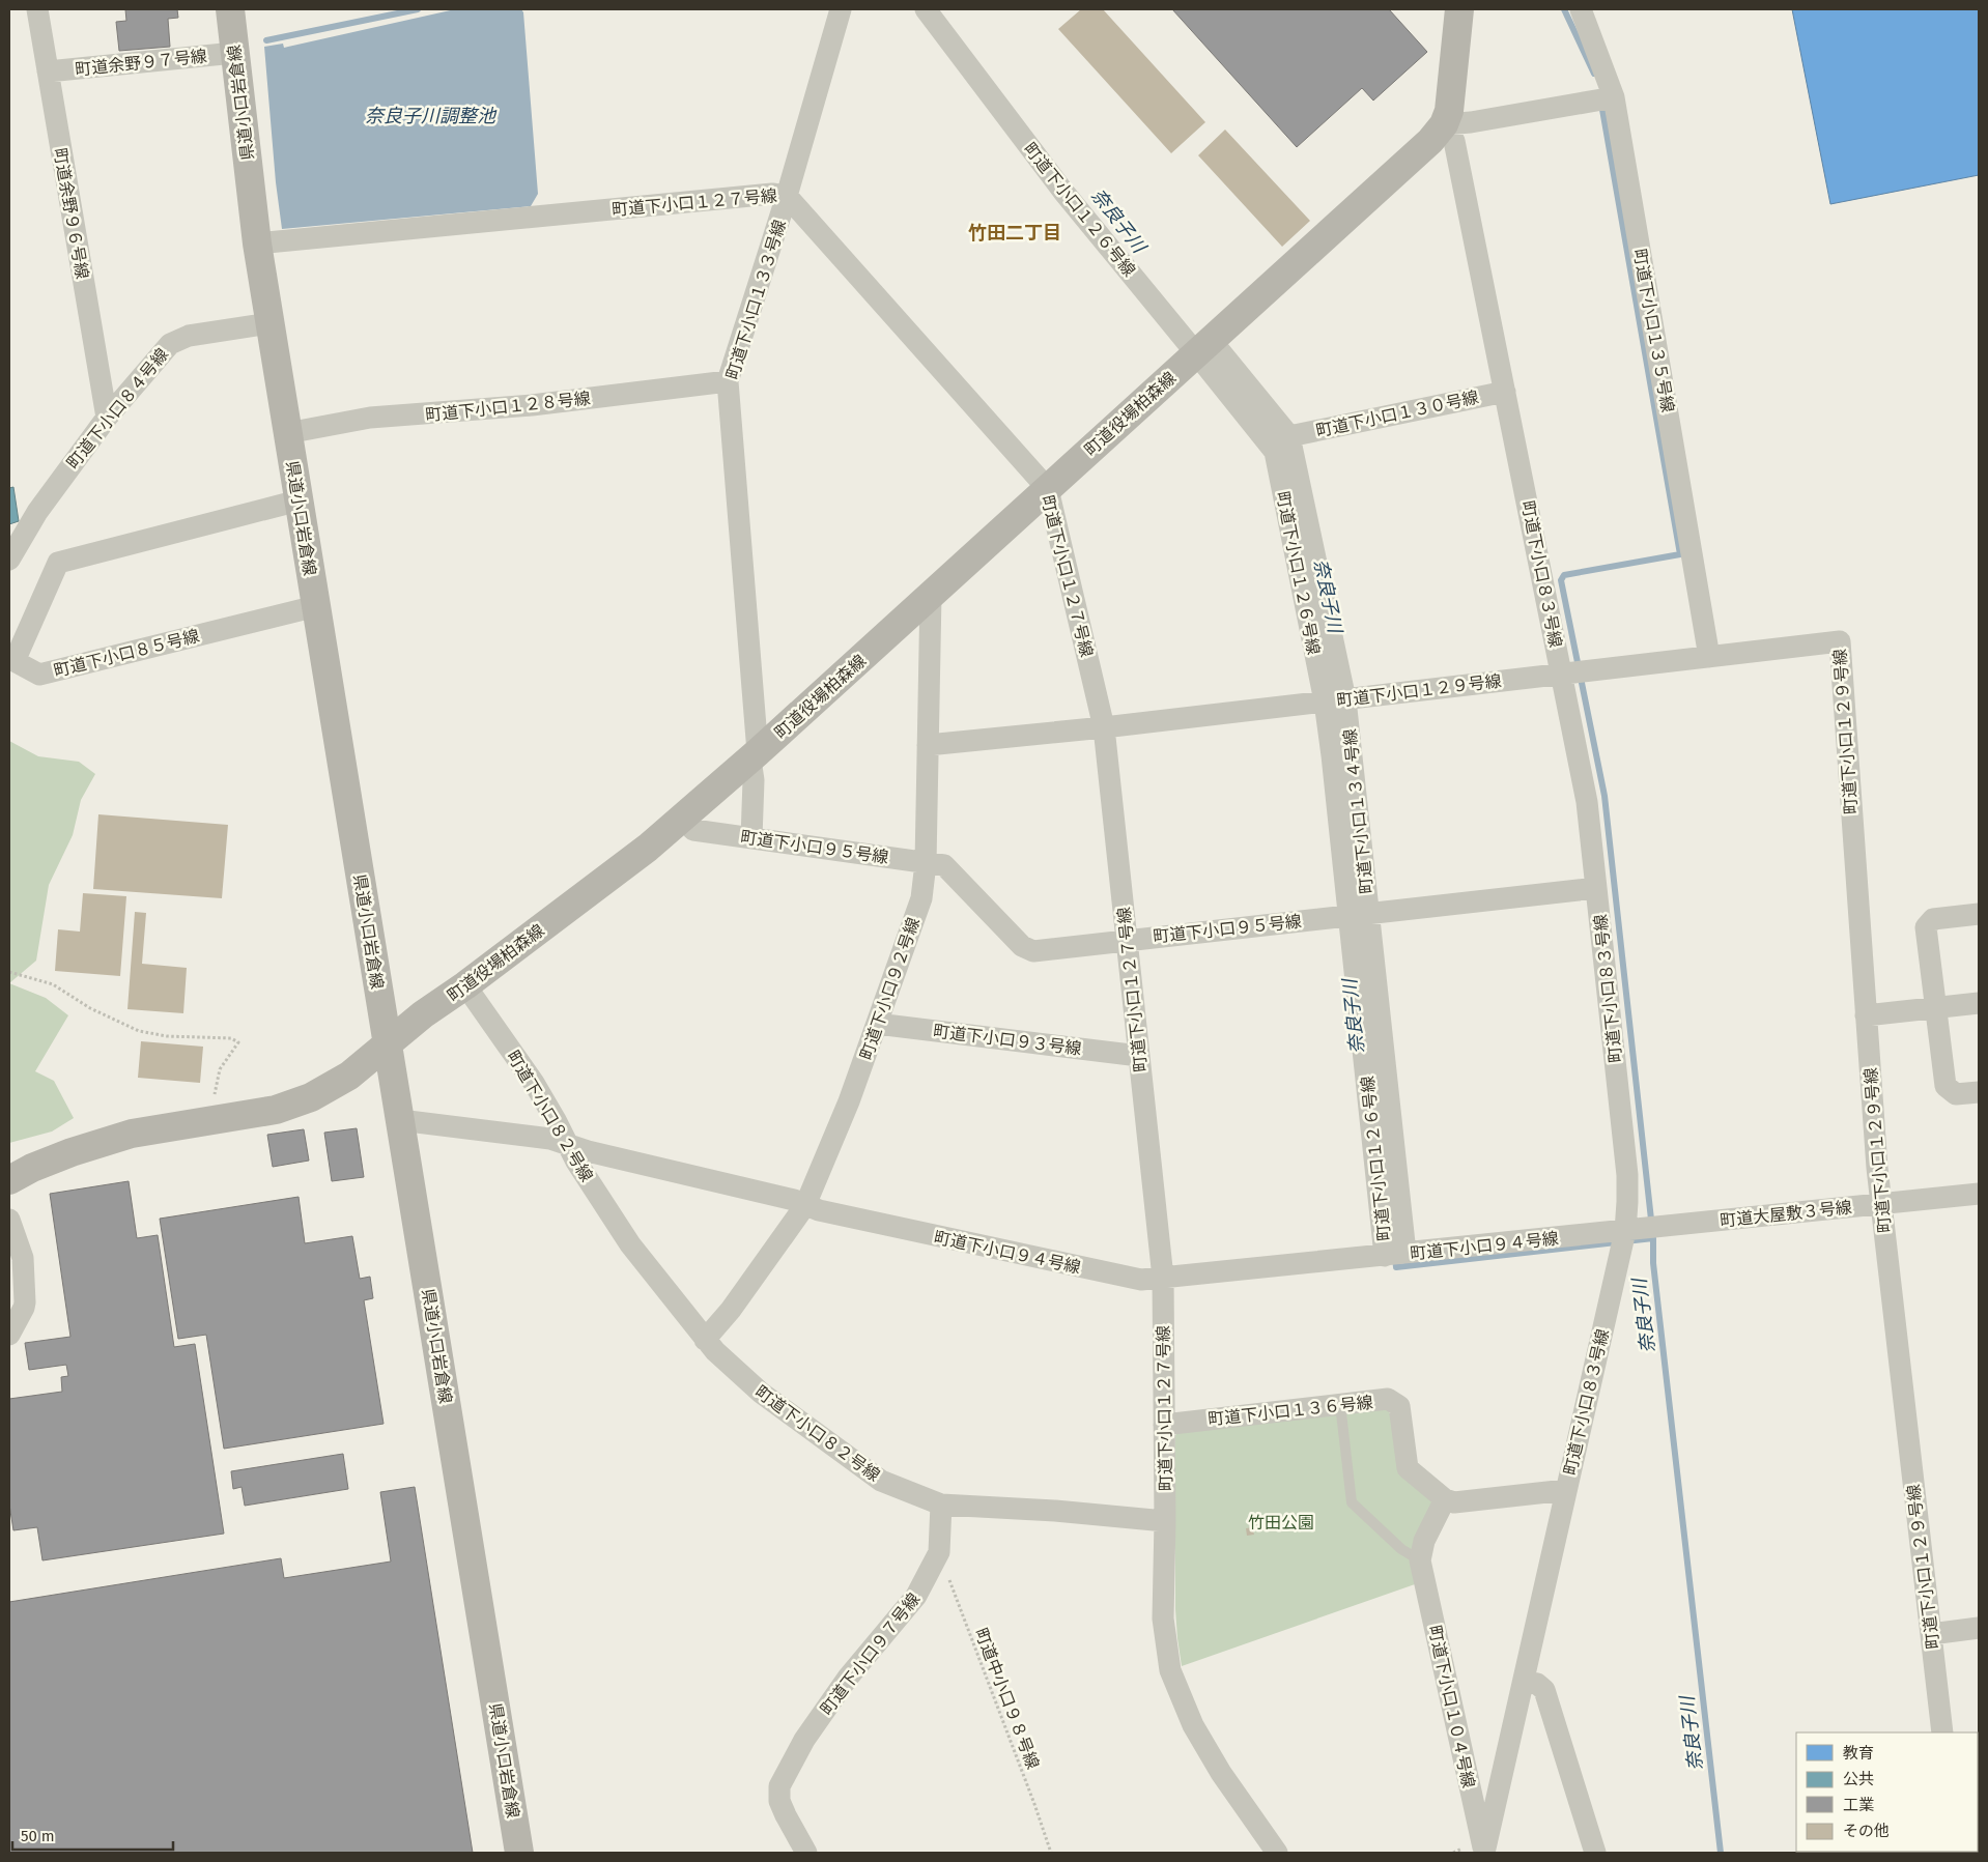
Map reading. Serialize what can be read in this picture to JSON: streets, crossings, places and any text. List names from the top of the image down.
{
  "streets": {
    "street": [
      "町道余野９７号線",
      "県道小口岩倉線",
      "町道下小口１２７号線",
      "町道下小口１２６号線",
      "町道余野９６号線",
      "町道下小口１３３号線",
      "町道下小口１３５号線",
      "町道下小口１２８号線",
      "町道下小口８４号線",
      "町道役場柏森線",
      "町道下小口１３０号線",
      "町道下小口８３号線",
      "町道下小口８５号線",
      "町道下小口１２９号線",
      "町道下小口１３４号線",
      "町道下小口９５号線",
      "町道下小口９２号線",
      "町道下小口９３号線",
      "町道下小口８２号線",
      "町道大屋敷３号線",
      "町道下小口９４号線",
      "町道下小口１３６号線",
      "町道下小口９７号線",
      "町道下小口１０４号線"
    ],
    "path": ["町道中小口９８号線"]
  },
  "crossings": [
    ["町道余野９７号線", "県道小口岩倉線"],
    ["町道余野９７号線", "町道余野９６号線"],
    ["県道小口岩倉線", "町道下小口１２７号線"],
    ["県道小口岩倉線", "町道下小口１２８号線"],
    ["県道小口岩倉線", "町道下小口８４号線"],
    ["県道小口岩倉線", "町道役場柏森線"],
    ["県道小口岩倉線", "町道下小口８５号線"],
    ["県道小口岩倉線", "町道下小口９４号線"],
    ["町道下小口１２７号線", "町道下小口１３３号線"],
    ["町道下小口１２７号線", "町道役場柏森線"],
    ["町道下小口１２７号線", "町道下小口１２９号線"],
    ["町道下小口１２７号線", "町道下小口９５号線"],
    ["町道下小口１２７号線", "町道下小口９３号線"],
    ["町道下小口１２７号線", "町道下小口８２号線"],
    ["町道下小口１２７号線", "町道下小口９４号線"],
    ["町道下小口１２７号線", "町道下小口１３６号線"],
    ["町道下小口１２６号線", "町道役場柏森線"],
    ["町道下小口１２６号線", "町道下小口１２９号線"],
    ["町道下小口１２６号線", "町道下小口１３４号線"],
    ["町道下小口１２６号線", "町道下小口９５号線"],
    ["町道下小口１２６号線", "町道下小口９４号線"],
    ["町道余野９６号線", "町道下小口８４号線"],
    ["町道下小口１３３号線", "町道下小口１２８号線"],
    ["町道下小口１３３号線", "町道役場柏森線"],
    ["町道下小口１３３号線", "町道下小口９５号線"],
    ["町道下小口１３５号線", "町道下小口１２９号線"],
    ["町道役場柏森線", "町道下小口８３号線"],
    ["町道役場柏森線", "町道下小口１３４号線"],
    ["町道役場柏森線", "町道下小口９５号線"],
    ["町道役場柏森線", "町道下小口９２号線"],
    ["町道役場柏森線", "町道下小口８２号線"],
    ["町道下小口１３０号線", "町道下小口８３号線"],
    ["町道下小口１３０号線", "町道下小口１３４号線"],
    ["町道下小口８３号線", "町道下小口１２９号線"],
    ["町道下小口８３号線", "町道下小口９５号線"],
    ["町道下小口８３号線", "町道大屋敷３号線"],
    ["町道下小口８３号線", "町道下小口９４号線"],
    ["町道下小口８３号線", "町道下小口１０４号線"],
    ["町道下小口１２９号線", "町道下小口１３４号線"],
    ["町道下小口１２９号線", "町道下小口９２号線"],
    ["町道下小口１２９号線", "町道大屋敷３号線"],
    ["町道下小口１３４号線", "町道下小口９５号線"],
    ["町道下小口９５号線", "町道下小口９２号線"],
    ["町道下小口９２号線", "町道下小口９３号線"],
    ["町道下小口９２号線", "町道下小口８２号線"],
    ["町道下小口９２号線", "町道下小口９４号線"],
    ["町道下小口８２号線", "町道下小口９４号線"],
    ["町道下小口８２号線", "町道下小口９７号線"],
    ["町道大屋敷３号線", "町道下小口９４号線"],
    ["町道下小口９７号線", "町道中小口９８号線"]
  ],
  "districts": ["竹田二丁目"],
  "water": ["奈良子川調整池", "奈良子川"],
  "parks": ["竹田公園"],
  "legend": [
    "教育",
    "公共",
    "工業",
    "その他"
  ],
  "scale_bar": "50 m"
}
